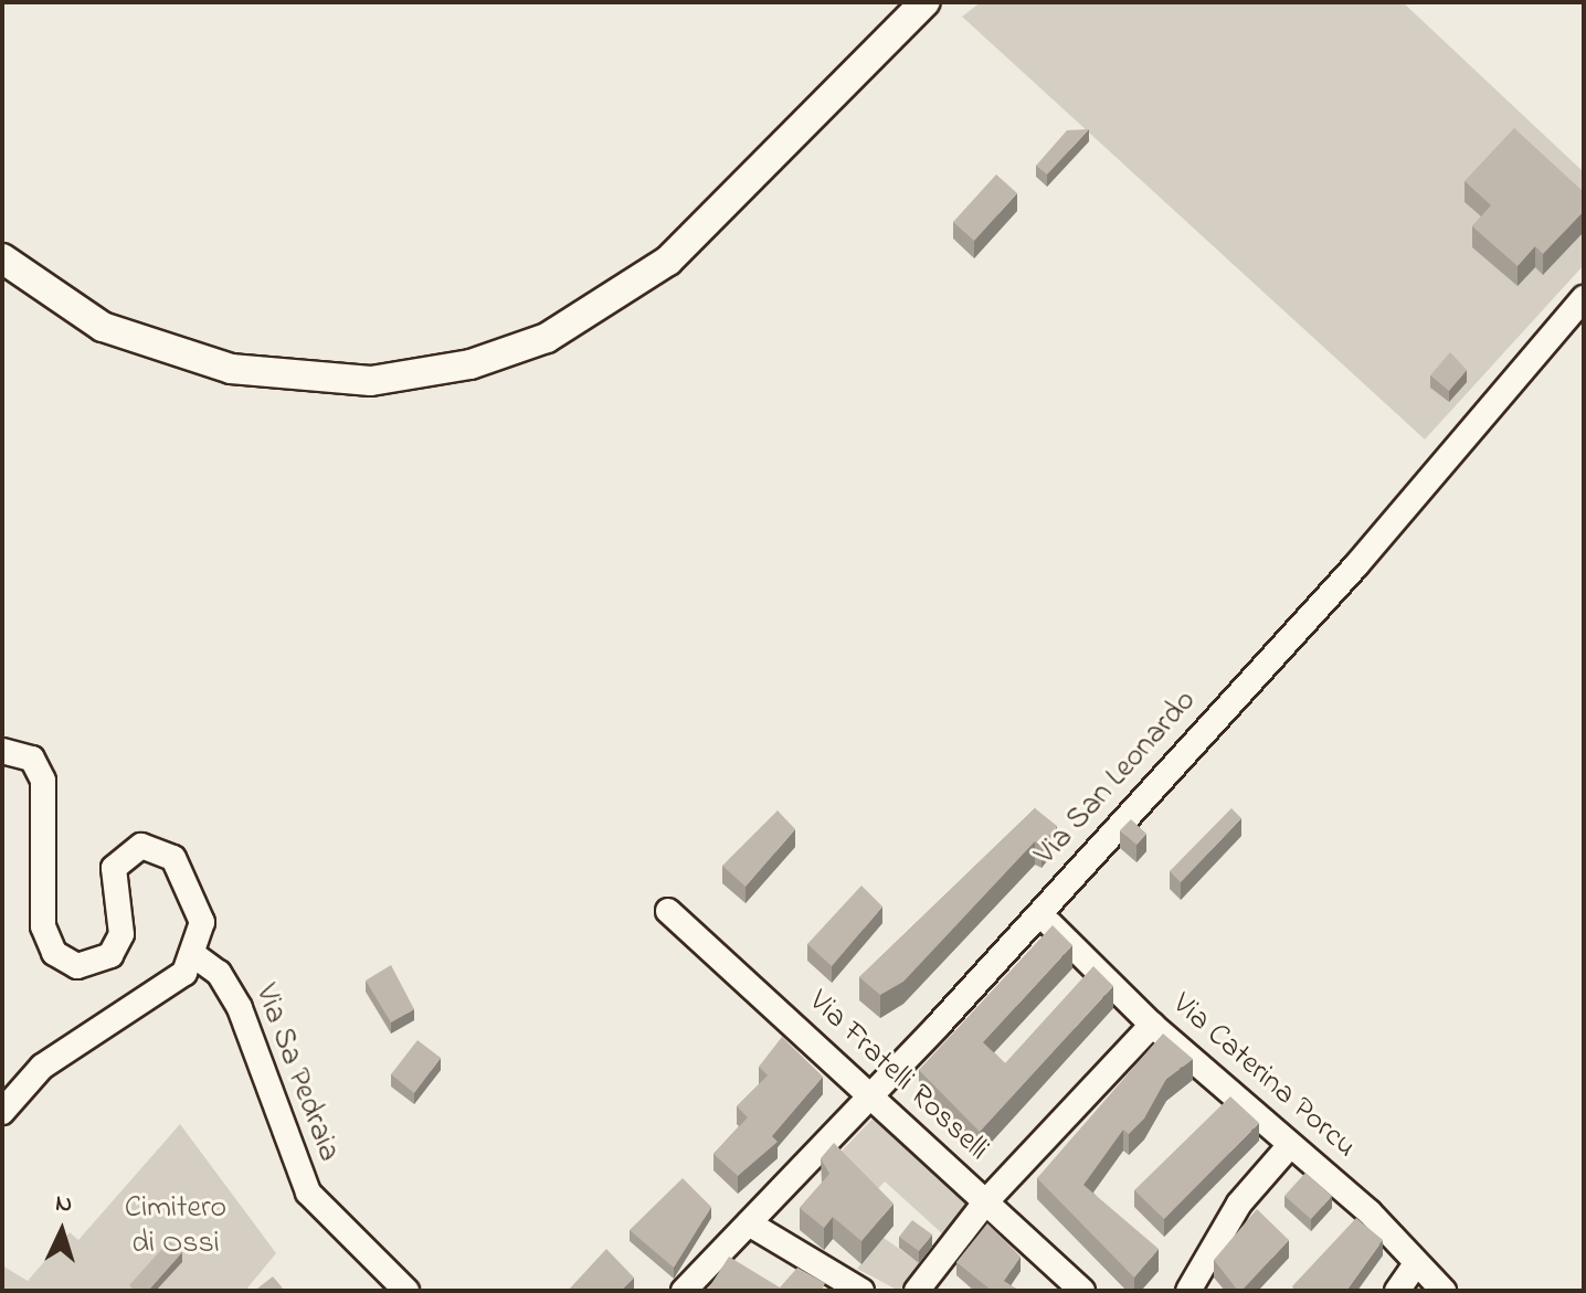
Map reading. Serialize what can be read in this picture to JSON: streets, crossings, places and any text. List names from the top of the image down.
{
  "streets": {
    "street": [
      "Via San Leonardo",
      "Via Sa Pedraia",
      "Via Fratelli Rosselli",
      "Via Caterina Porcu"
    ]
  },
  "crossings": [
    ["Via San Leonardo", "Via Fratelli Rosselli"],
    ["Via San Leonardo", "Via Caterina Porcu"]
  ],
  "parks": ["Cimitero di Ossi"],
  "north": "top"
}
